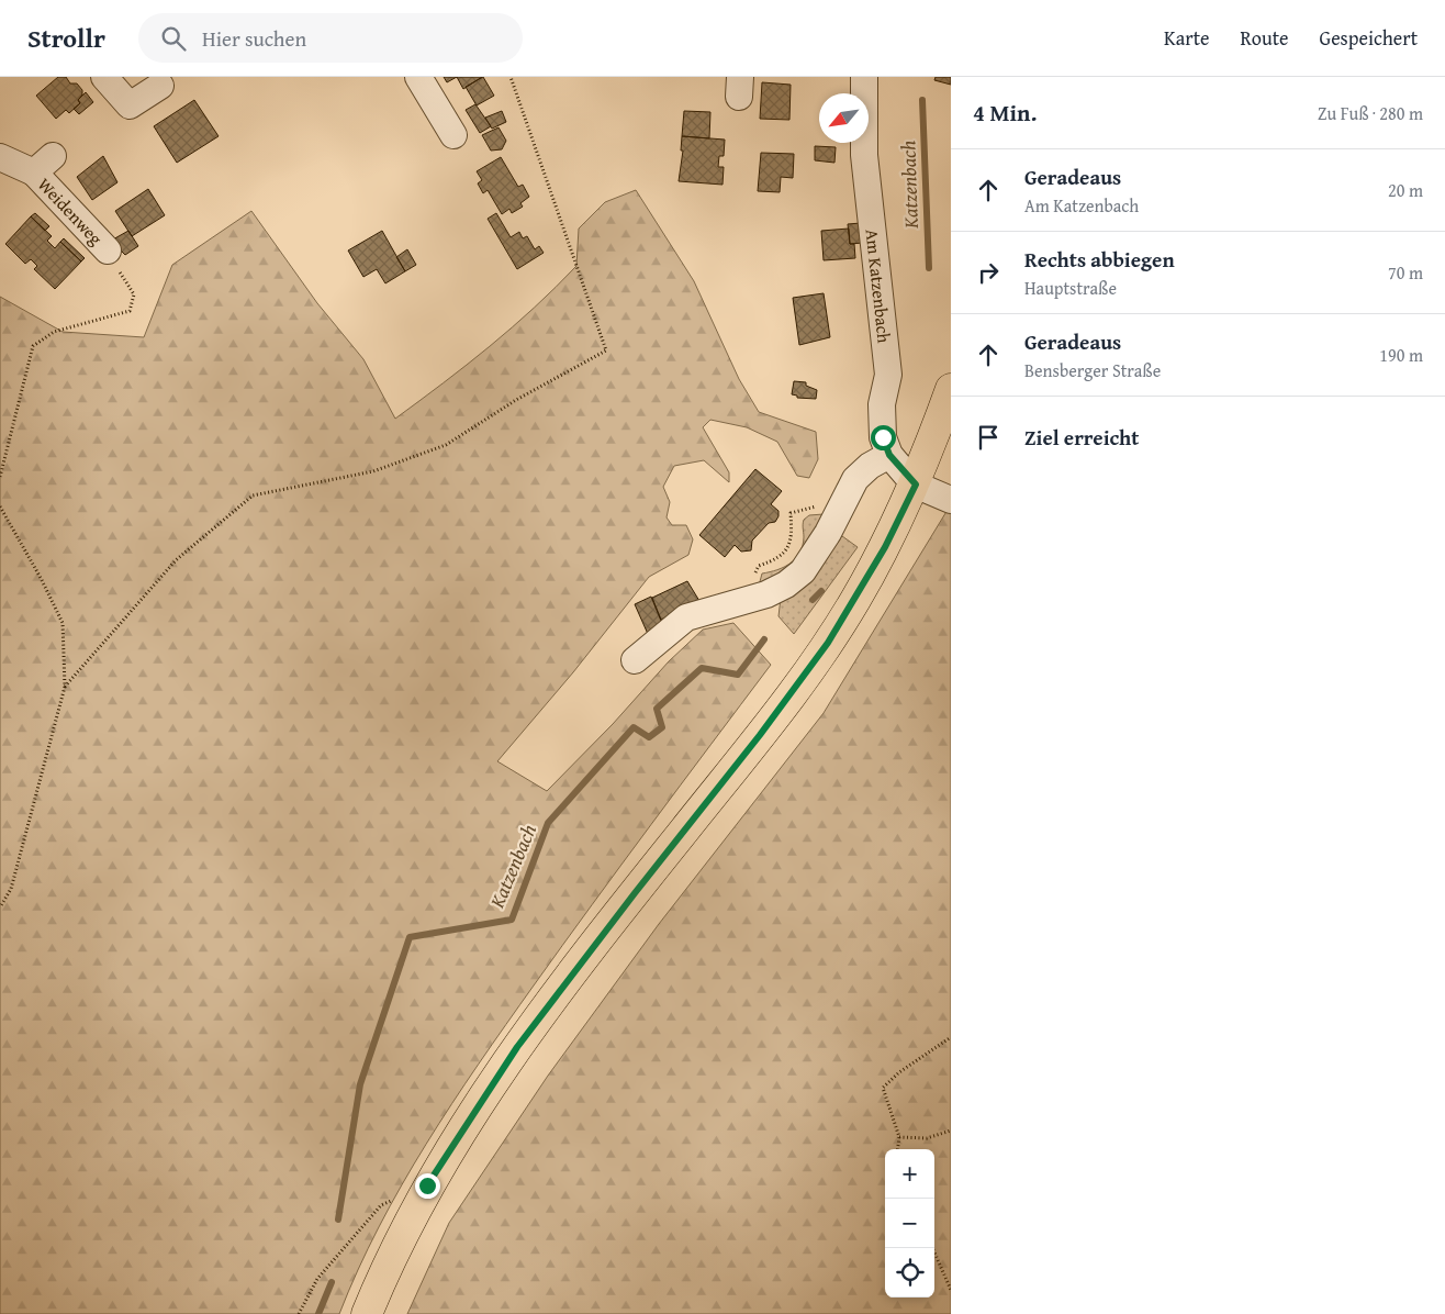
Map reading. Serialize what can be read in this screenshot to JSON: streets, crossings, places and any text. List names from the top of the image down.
{
  "streets": {
    "street": ["Weidenweg", "Am Katzenbach"]
  },
  "water": ["Katzenbach"],
  "north": "bottom left",
  "page": {
    "header": "Strollr",
    "search": "Hier suchen",
    "nav": ["Karte", "Route", "Gespeichert"],
    "heading": ["4 Min.", "Zu Fuß · 280 m"],
    "list": [
      ["Geradeaus", "Am Katzenbach", "20 m"],
      ["Rechts abbiegen", "Hauptstraße", "70 m"],
      ["Geradeaus", "Bensberger Straße", "190 m"],
      "Ziel erreicht"
    ],
    "map_buttons": ["+", "−"]
  }
}
